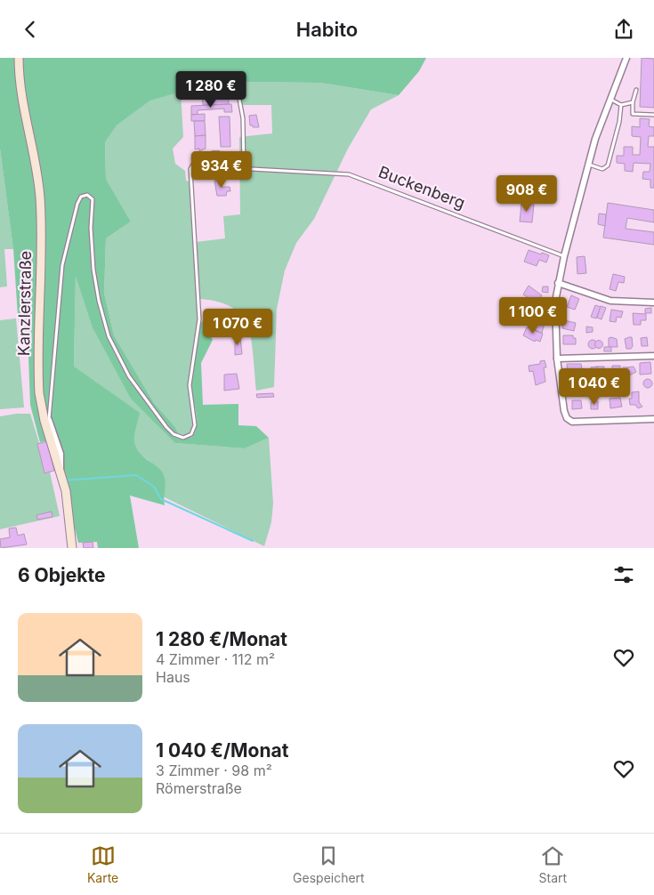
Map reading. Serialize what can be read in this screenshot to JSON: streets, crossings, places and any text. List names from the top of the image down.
{
  "streets": {
    "main road": ["Kanzlerstraße"],
    "lane": ["Buckenberg"]
  },
  "page": {
    "header": "Habito",
    "price": [
      "1 280 €",
      "934 €",
      "908 €",
      "1 100 €",
      "1 070 €",
      "1 040 €"
    ],
    "heading": "6 Objekte",
    "list": [
      {
        "name": "1 280 €/Monat",
        "note": "4 Zimmer · 112 m² · Haus"
      },
      {
        "name": "1 040 €/Monat",
        "note": "3 Zimmer · 98 m² · Römerstraße"
      }
    ],
    "tabs": ["Karte", "Gespeichert", "Start"]
  }
}
